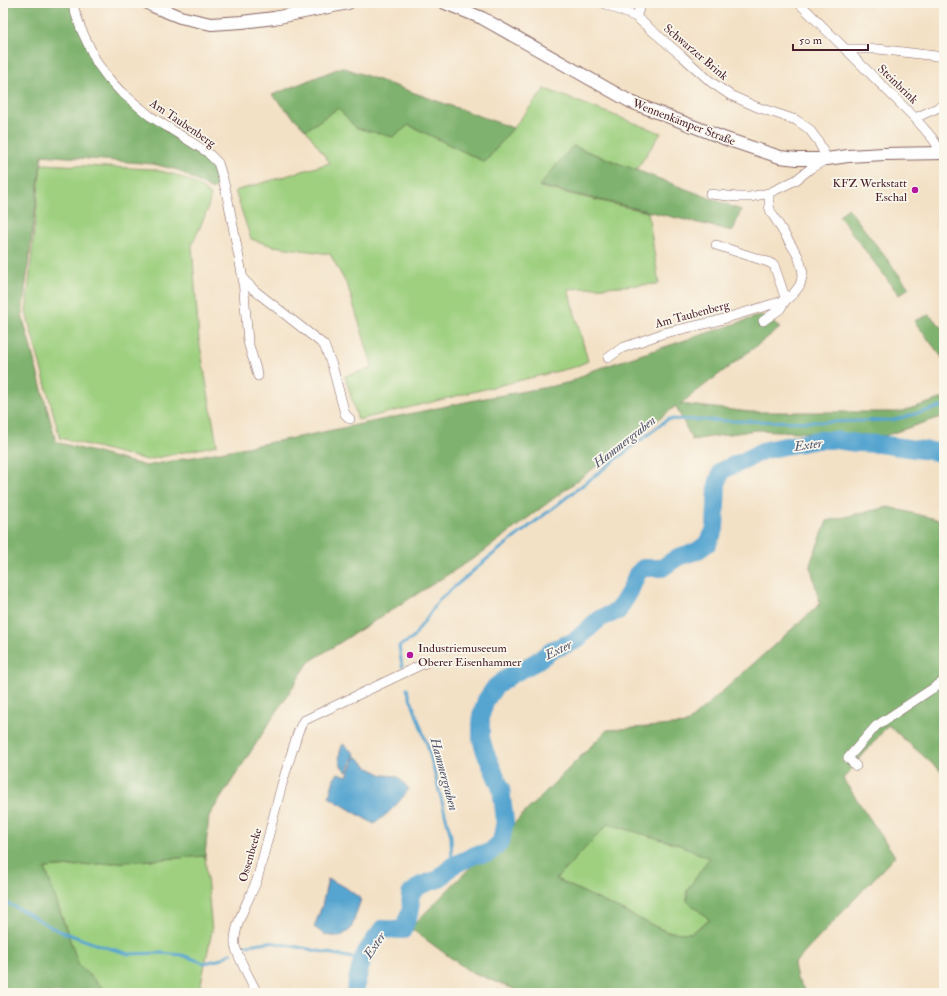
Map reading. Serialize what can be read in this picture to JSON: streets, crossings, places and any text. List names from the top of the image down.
{
  "streets": {
    "street": [
      "Schwarzer Brink",
      "Steinbrink",
      "Wennenkämper Straße",
      "Am Taubenberg",
      "Ossenbeeke"
    ]
  },
  "crossings": [
    ["Schwarzer Brink", "Wennenkämper Straße"],
    ["Steinbrink", "Wennenkämper Straße"]
  ],
  "water": ["Hammergraben", "Exter"],
  "places": ["KFZ Werkstatt Eschal", "Industriemuseeum Oberer Eisenhammer"],
  "scale_bar": "50 m"
}
